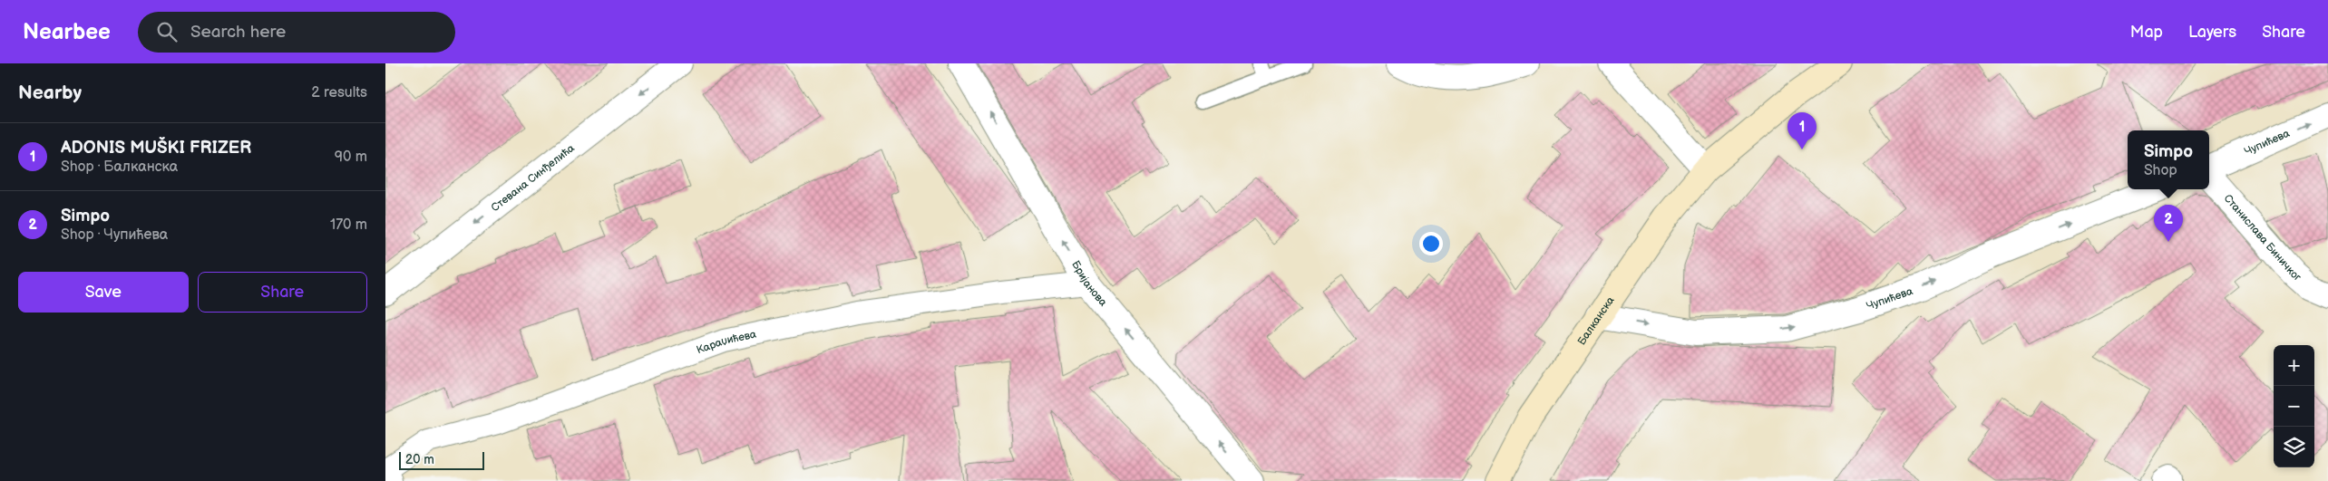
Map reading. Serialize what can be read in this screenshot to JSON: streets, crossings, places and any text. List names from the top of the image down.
{
  "streets": {
    "main road": ["Балканска"],
    "street": [
      "Чупићева",
      "Стевана Синђелића",
      "Станислава Биничког",
      "Бријанова",
      "Караџићева"
    ]
  },
  "crossings": [
    ["Чупићева", "Балканска"],
    ["Бријанова", "Караџићева"]
  ],
  "one_way": ["Чупићева", "Стевана Синђелића", "Бријанова"],
  "scale_bar": "20 m",
  "page": {
    "header": "Nearbee",
    "search": "Search here",
    "nav": ["Map", "Layers", "Share"],
    "heading": ["Nearby", "2 results"],
    "pins": ["1", "2"],
    "list": [
      {
        "mark": "1",
        "name": "ADONIS MUŠKI FRIZER",
        "note": "Shop · Балканска",
        "value": "90 m"
      },
      {
        "mark": "2",
        "name": "Simpo",
        "note": "Shop · Чупићева",
        "value": "170 m"
      }
    ],
    "popup": ["Simpo", "Shop"],
    "buttons": ["Save", "Share"],
    "map_buttons": ["+", "−"],
    "scale": "20 m"
  }
}
